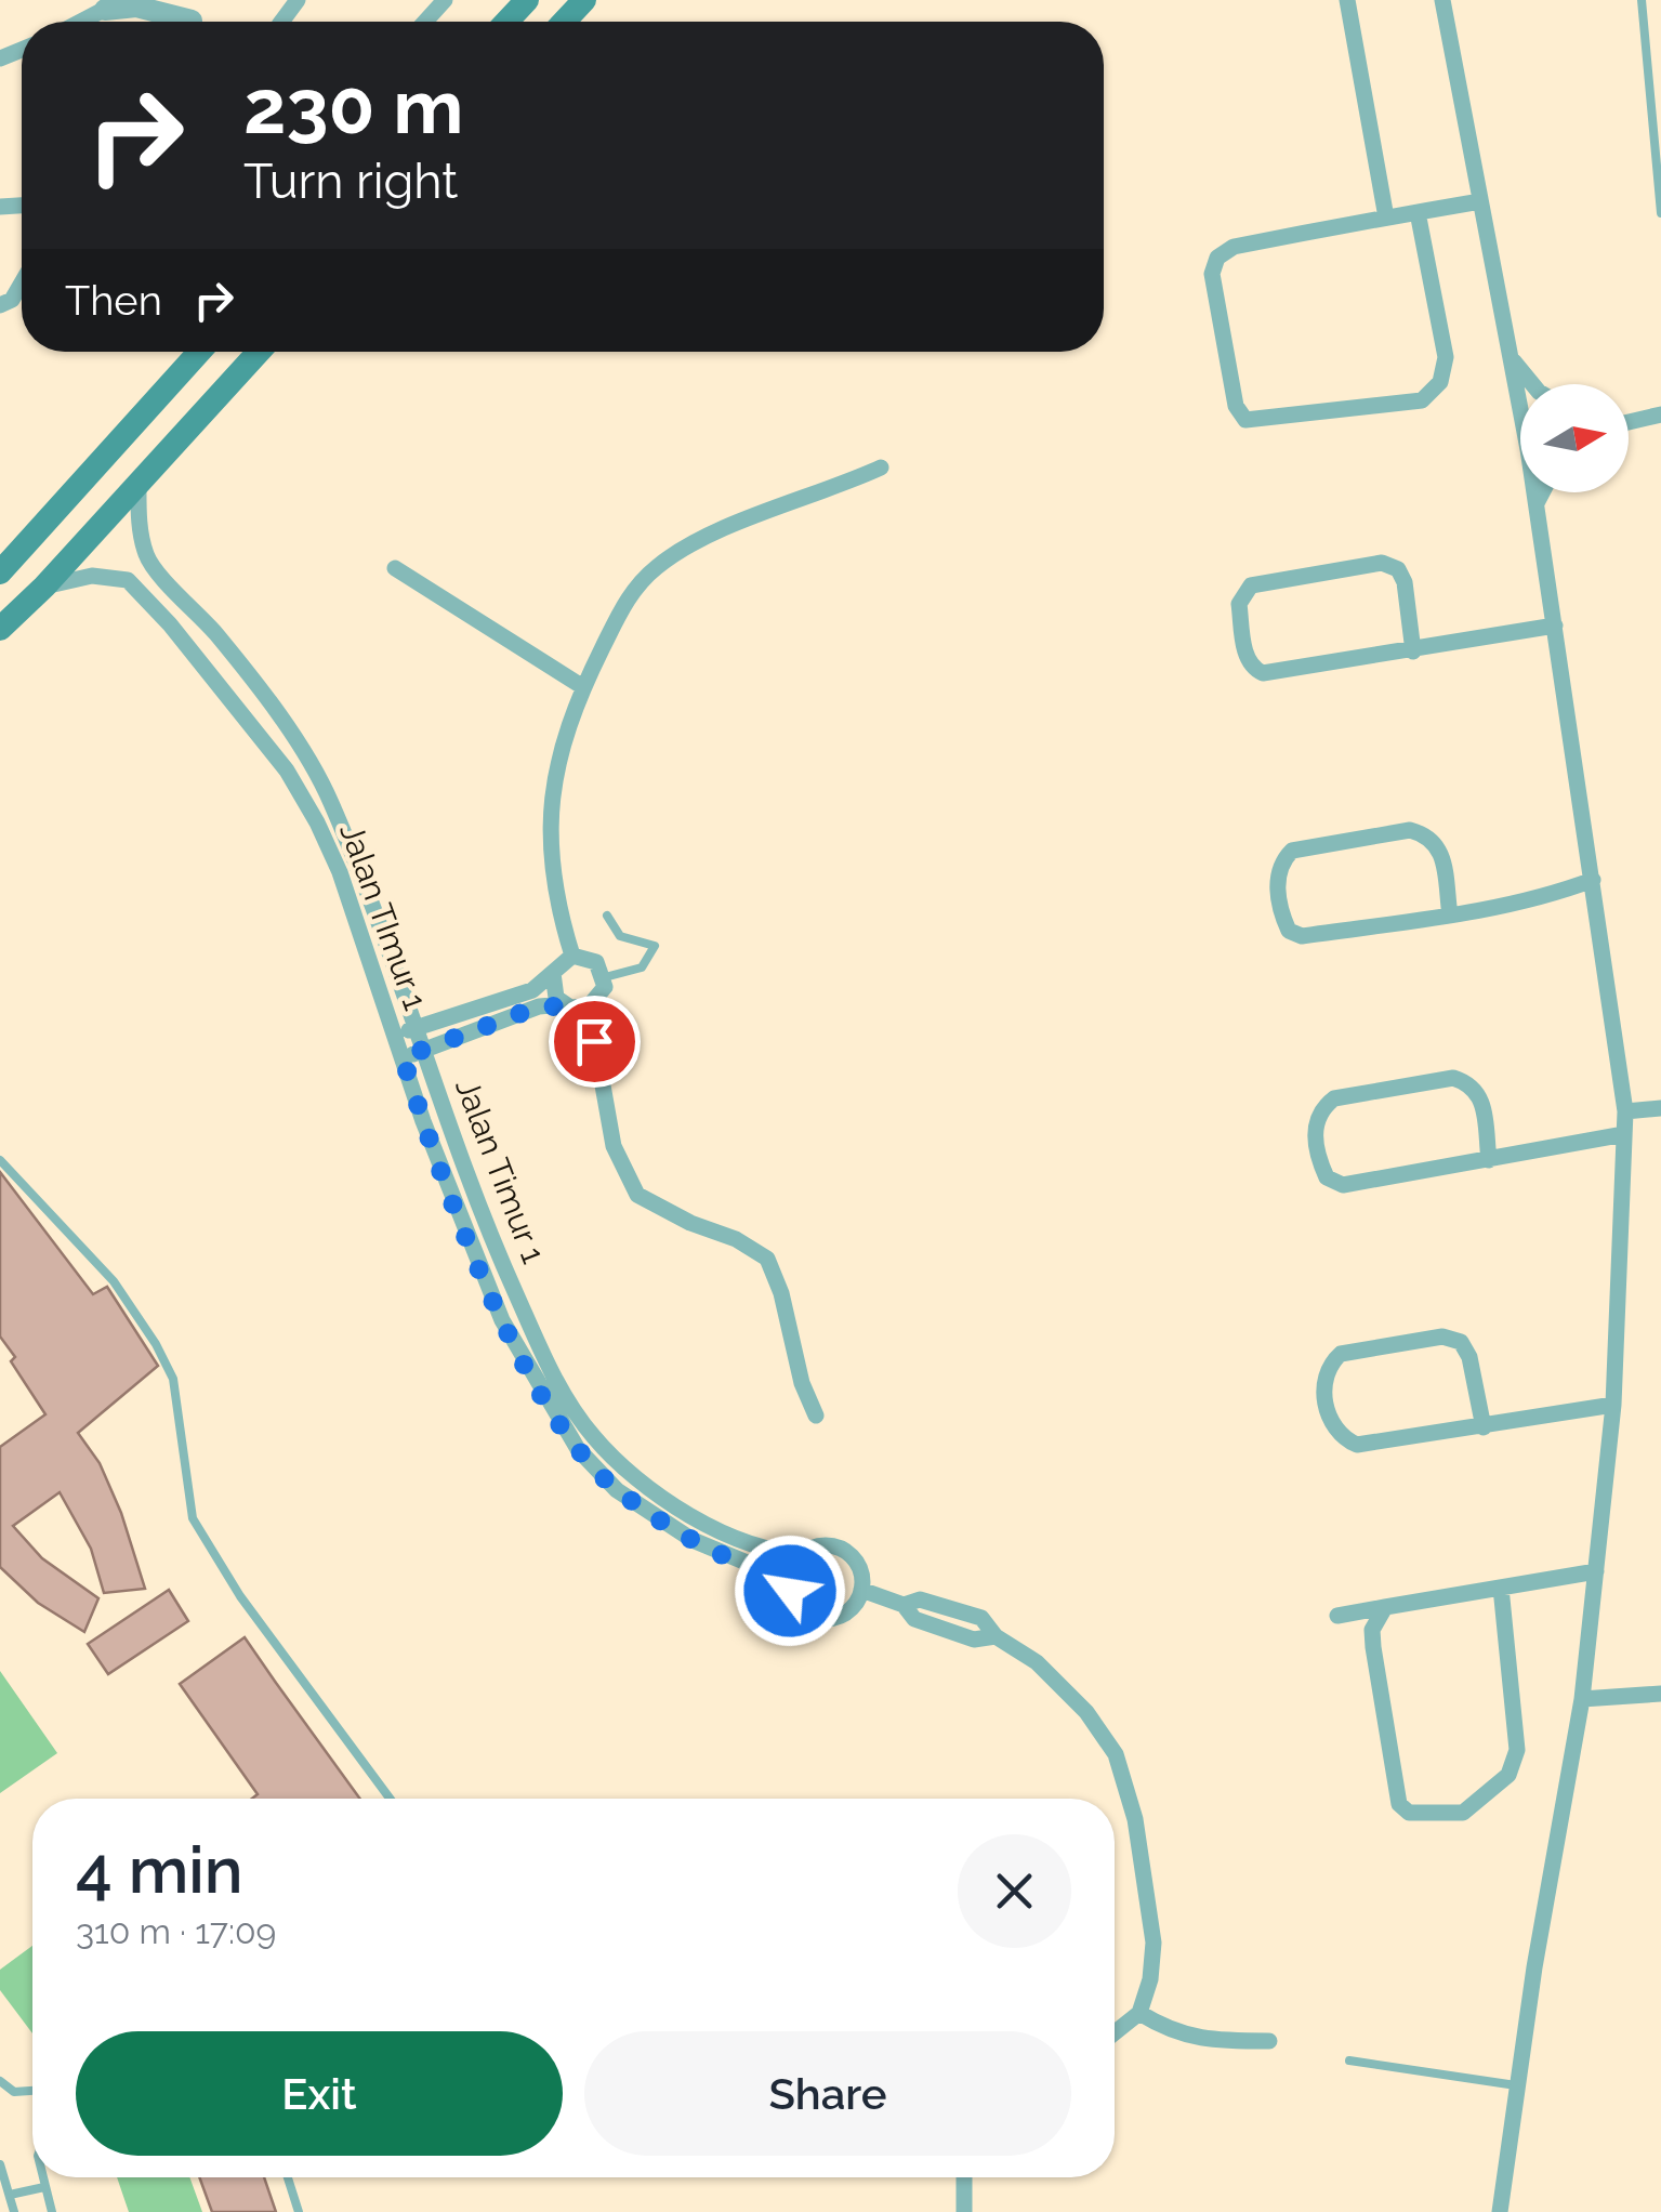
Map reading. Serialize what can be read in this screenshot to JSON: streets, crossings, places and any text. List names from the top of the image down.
{
  "streets": {
    "street": ["Jalan TImur 1", "Jalan Timur 1"]
  },
  "crossings": [
    ["Jalan TImur 1", "Jalan Timur 1"]
  ],
  "north": "right",
  "page": {
    "turn": ["230 m", "Turn right"],
    "then": "Then",
    "heading": ["4 min", "310 m · 17:09"],
    "buttons": ["Exit", "Share"]
  }
}
